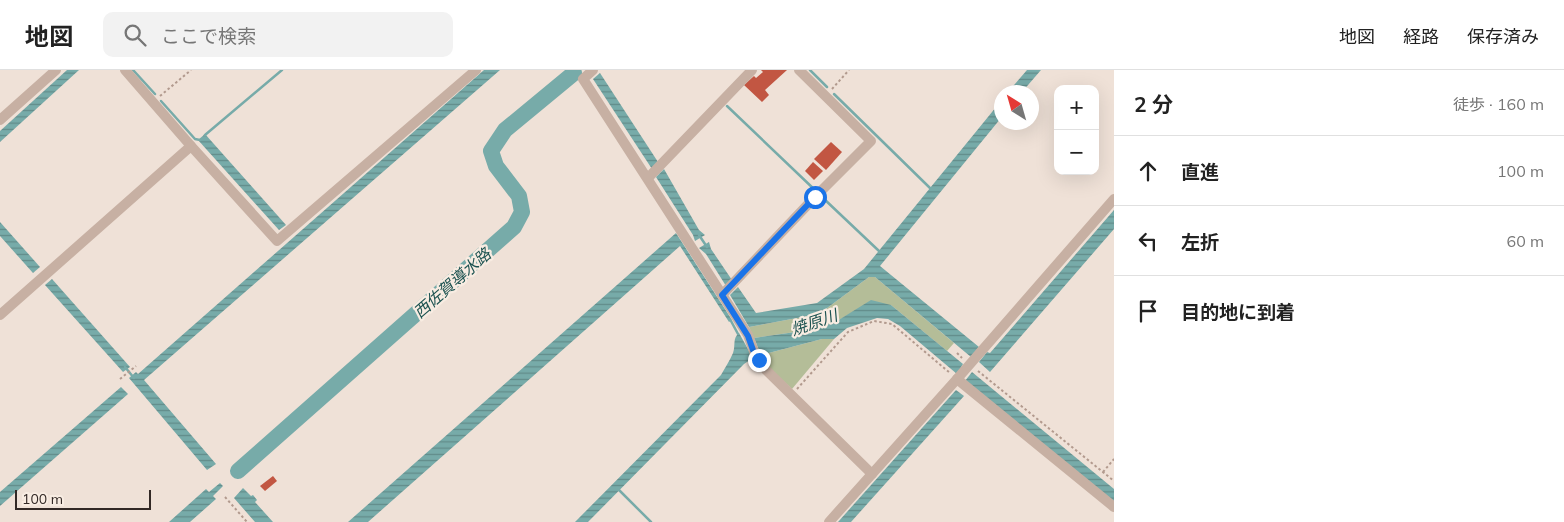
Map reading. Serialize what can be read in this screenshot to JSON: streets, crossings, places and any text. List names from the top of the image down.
{
  "water": ["西佐賀導水路", "焼原川"],
  "scale_bar": "100 m",
  "north": "top left",
  "page": {
    "header": "地図",
    "search": "ここで検索",
    "nav": ["地図", "経路", "保存済み"],
    "heading": ["2 分", "徒歩 · 160 m"],
    "map_buttons": ["+", "−"],
    "list": [
      ["直進", "100 m"],
      ["左折", "60 m"],
      "目的地に到着"
    ],
    "scale": "100 m"
  }
}
